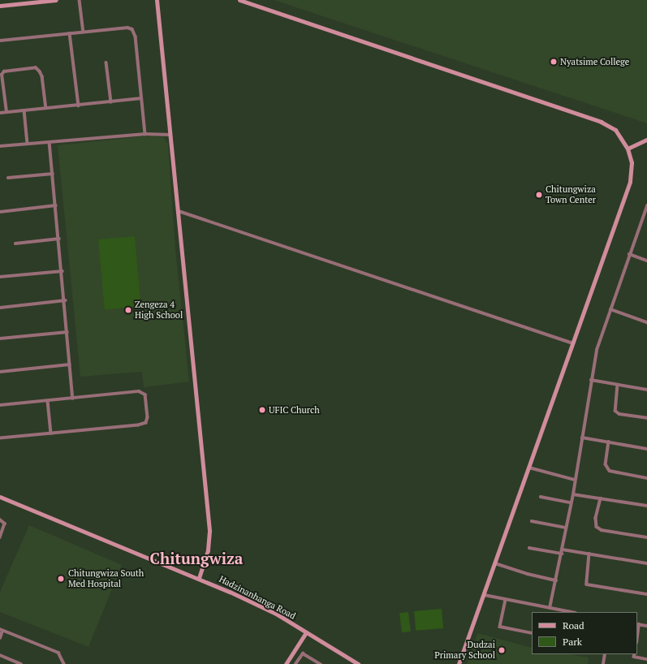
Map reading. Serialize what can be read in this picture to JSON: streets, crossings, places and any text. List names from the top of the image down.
{
  "streets": {
    "street": ["Hadzinanhanga Road"]
  },
  "districts": ["Chitungwiza"],
  "places": [
    "Nyatsime College",
    "Chitungwiza Town Center",
    "Zengeza 4 High School",
    "UFIC Church",
    "Chitungwiza South Med Hospital",
    "Dudzai Primary School"
  ],
  "legend": ["Road", "Park"]
}
